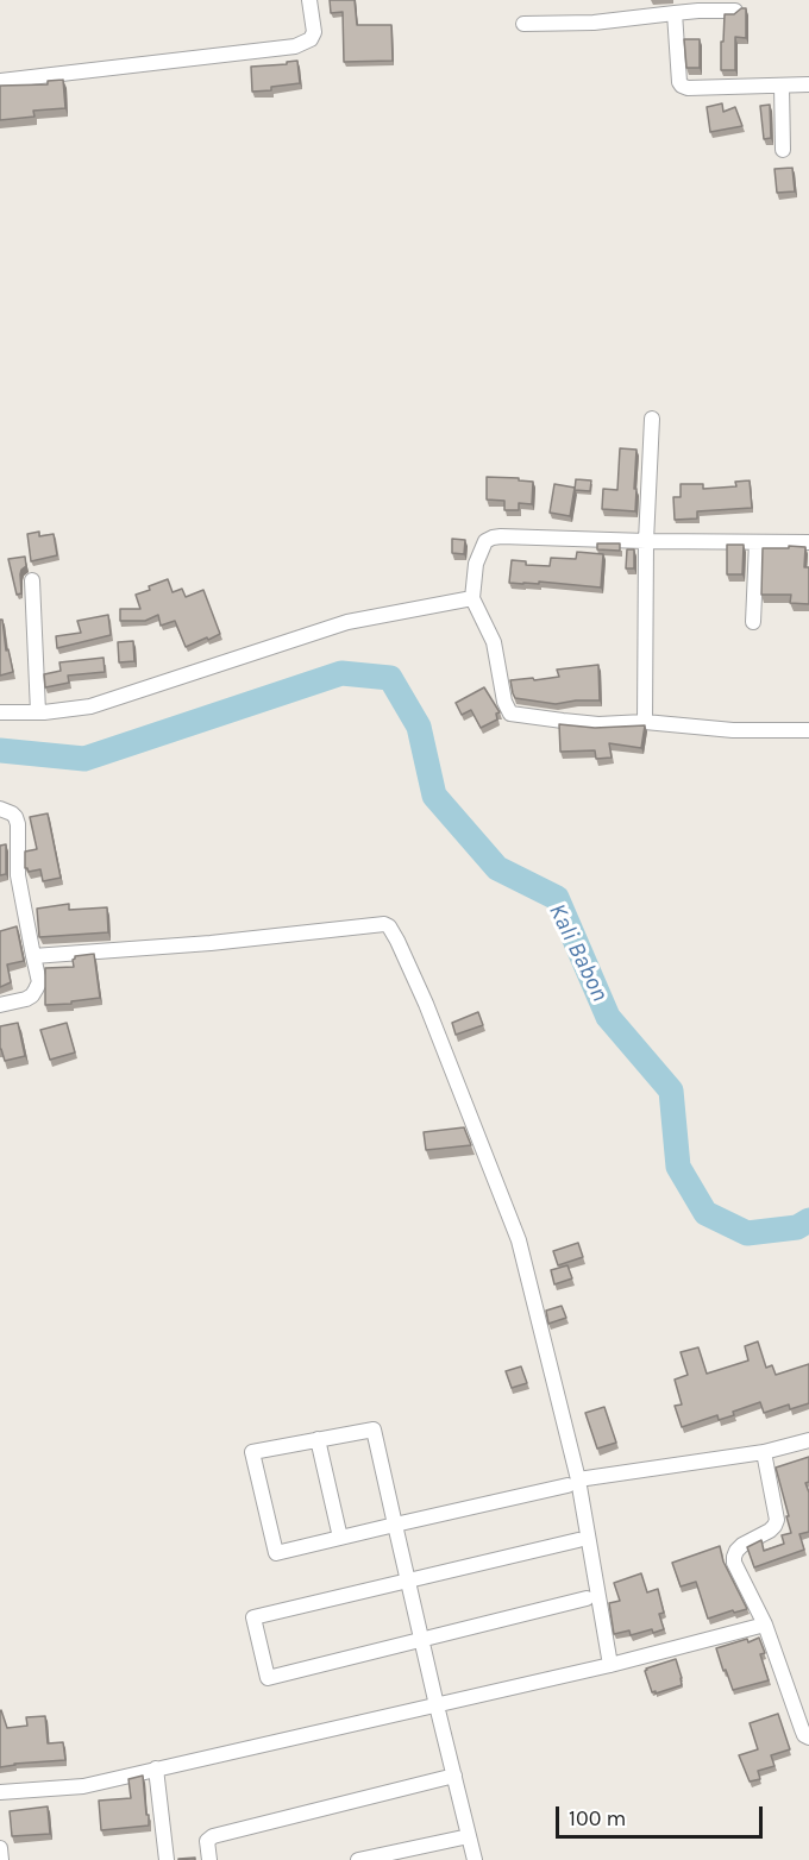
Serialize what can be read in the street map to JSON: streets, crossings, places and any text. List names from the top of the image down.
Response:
{
  "water": ["Kali Babon"],
  "scale_bar": "100 m"
}
